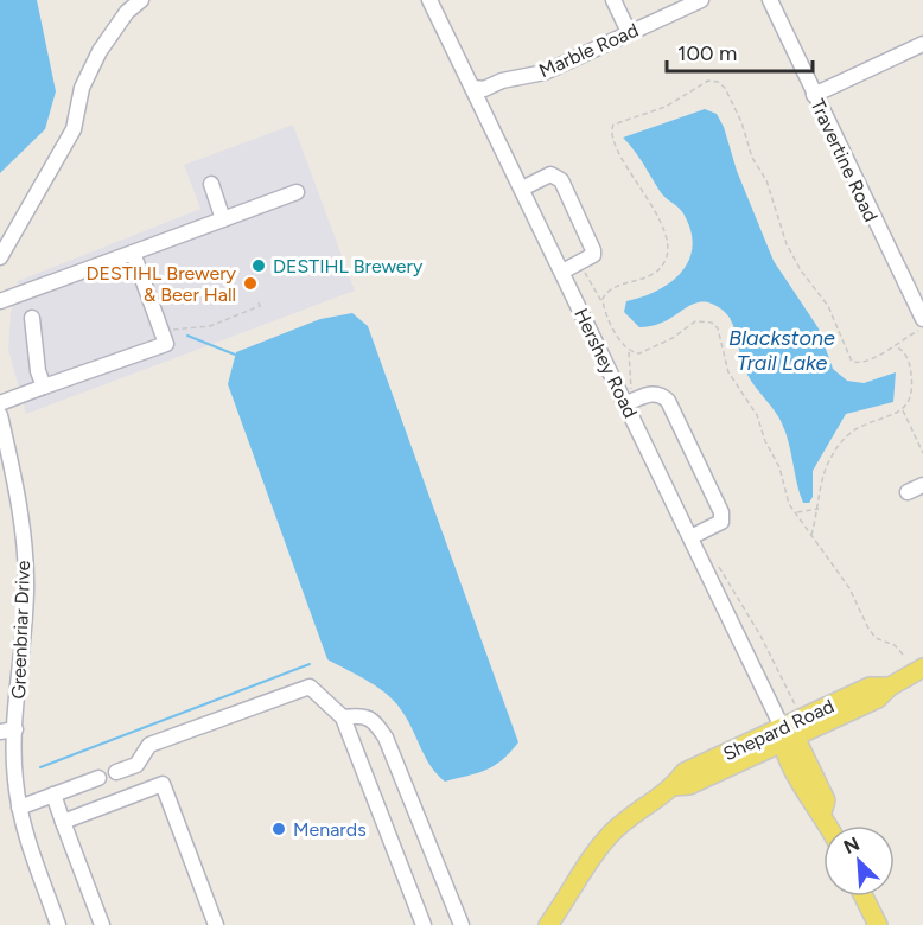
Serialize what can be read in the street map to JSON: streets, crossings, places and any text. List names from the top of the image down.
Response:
{
  "streets": {
    "main road": ["Hershey Road", "Shepard Road"],
    "street": ["Marble Road", "Travertine Road", "Greenbriar Drive"]
  },
  "crossings": [
    ["Marble Road", "Hershey Road"],
    ["Hershey Road", "Shepard Road"]
  ],
  "water": ["Blackstone Trail Lake"],
  "places": ["DESTIHL Brewery", "DESTIHL Brewery & Beer Hall", "Menards"],
  "scale_bar": "100 m",
  "north": "top left"
}
